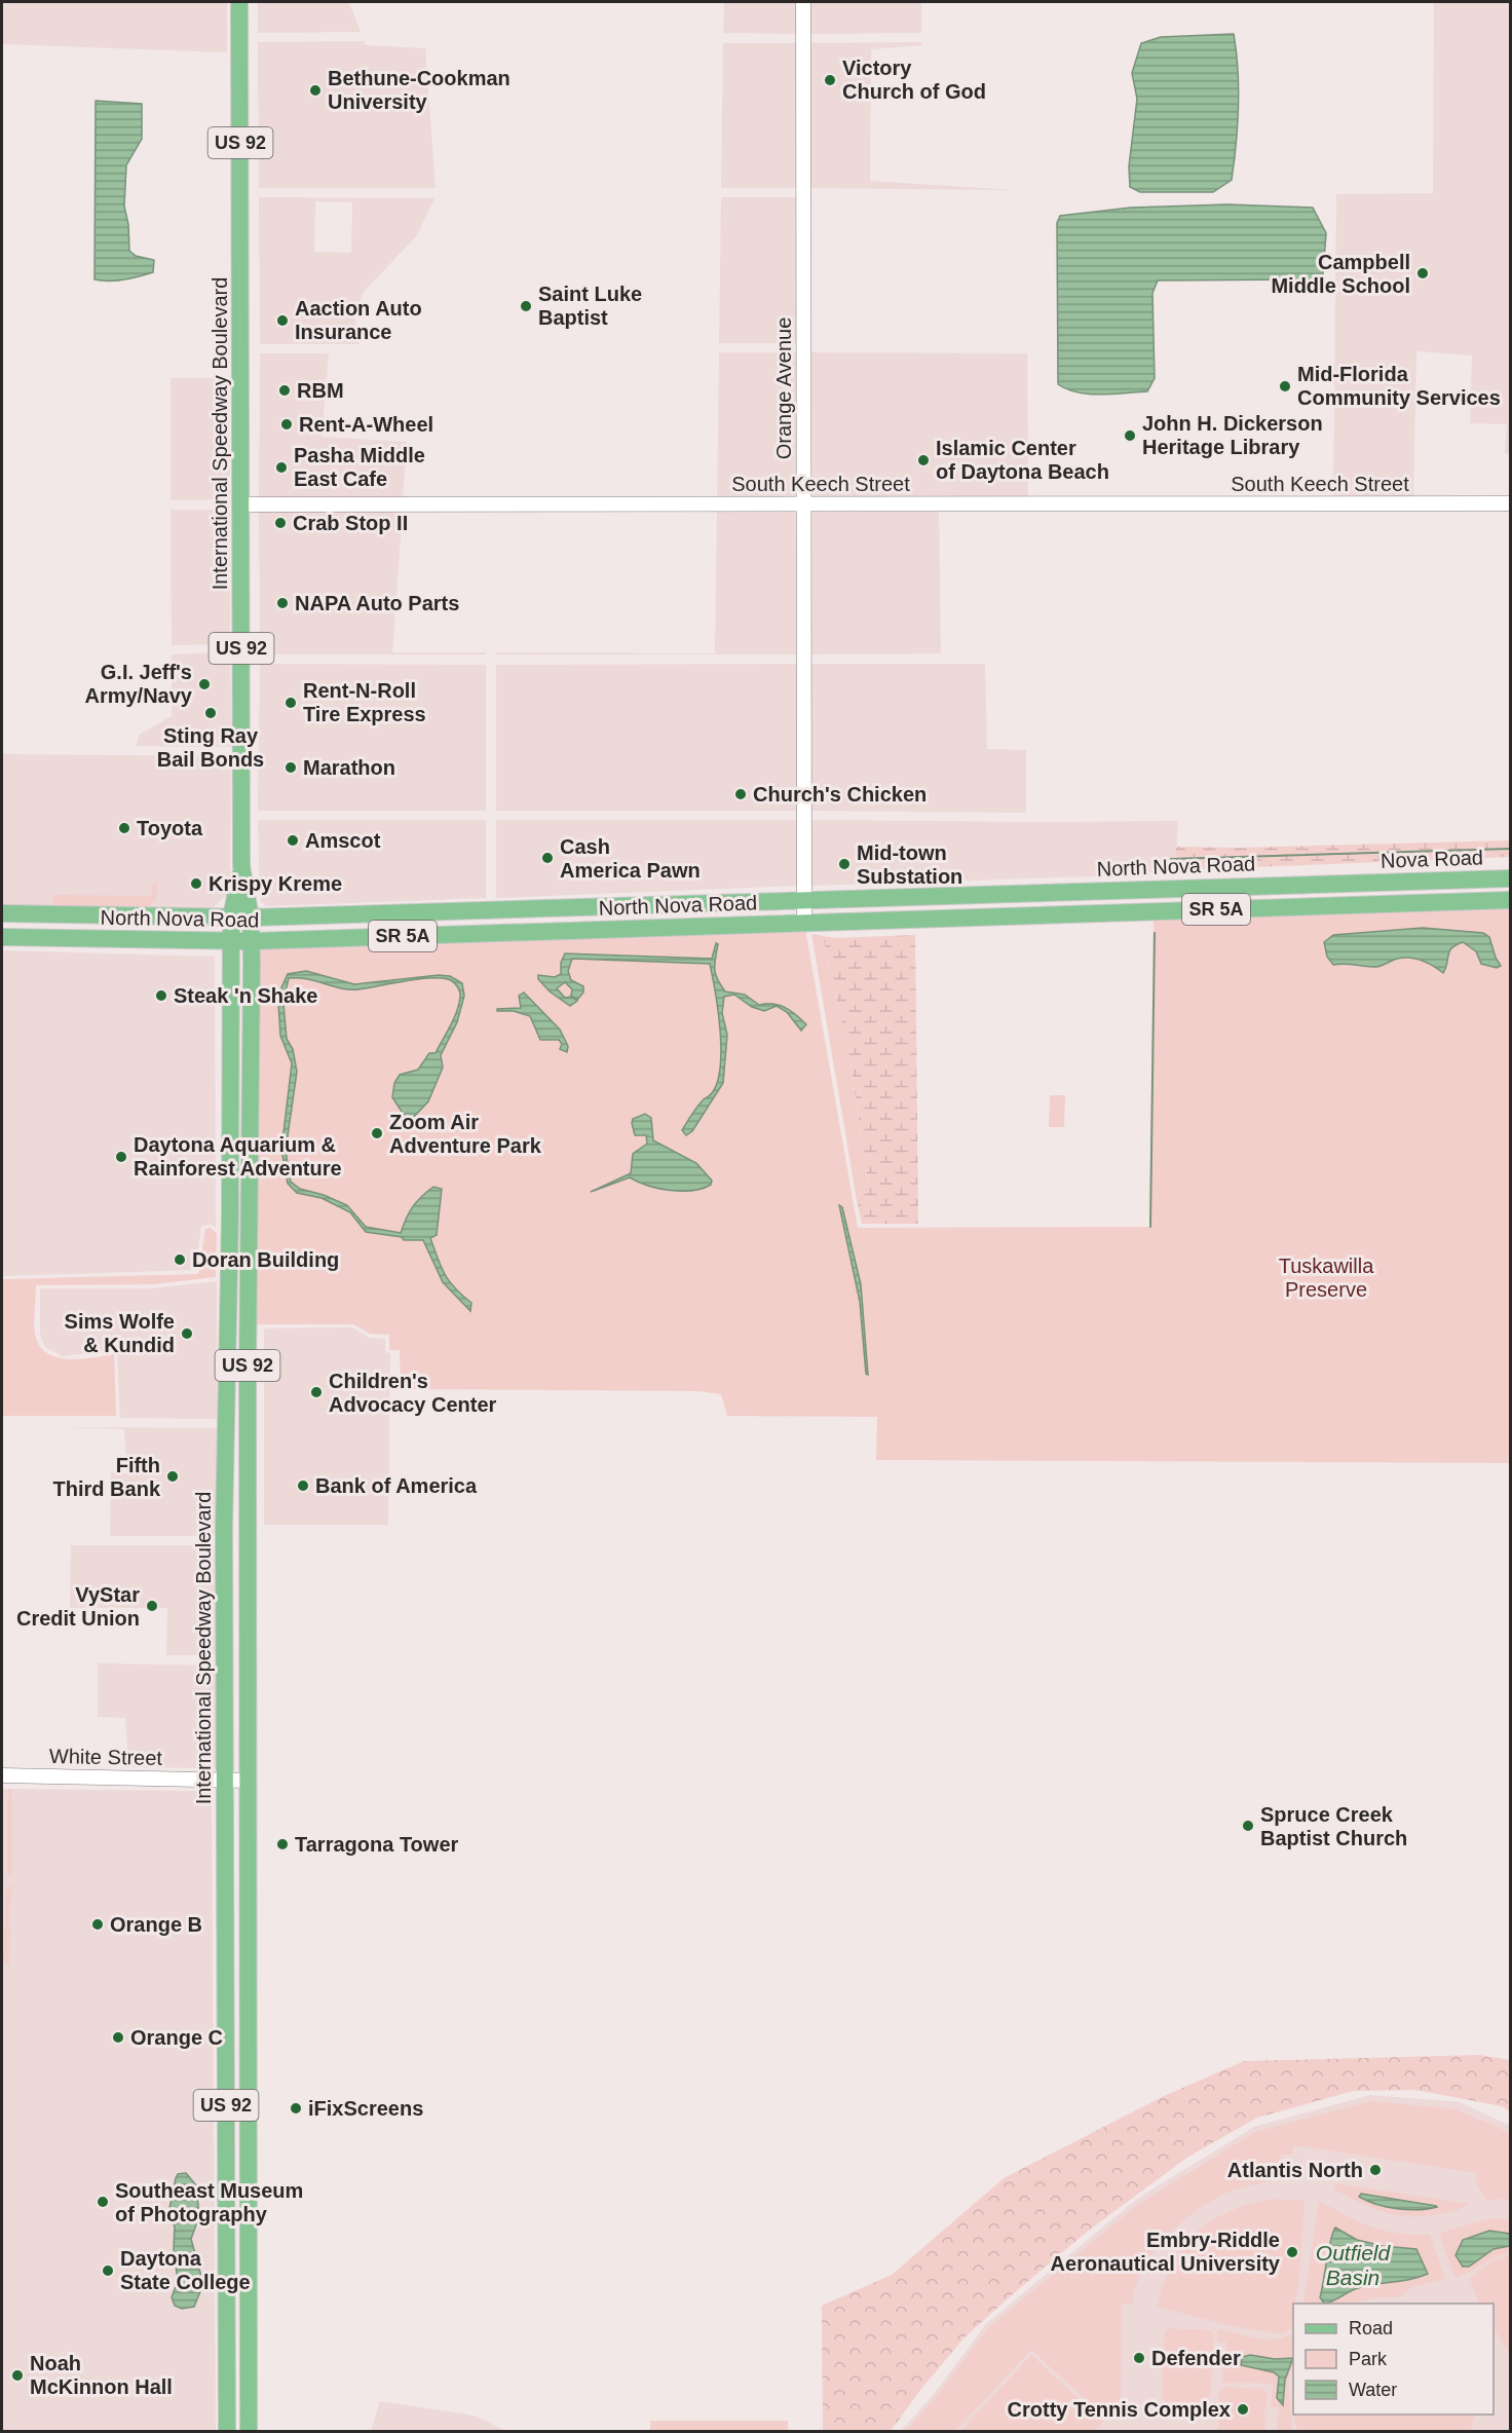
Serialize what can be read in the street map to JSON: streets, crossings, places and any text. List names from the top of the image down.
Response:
{
  "streets": {
    "main road": [
      "US 92",
      "International Speedway Boulevard",
      "Nova Road",
      "North Nova Road",
      "SR 5A"
    ],
    "street": ["Orange Avenue", "South Keech Street", "White Street"]
  },
  "crossings": [
    ["Orange Avenue", "South Keech Street"],
    ["Orange Avenue", "North Nova Road"],
    ["International Speedway Boulevard", "South Keech Street"],
    ["International Speedway Boulevard", "North Nova Road"],
    ["International Speedway Boulevard", "White Street"],
    ["Nova Road", "North Nova Road"],
    ["North Nova Road", "SR 5A"]
  ],
  "water": ["Outfield Basin"],
  "parks": ["Tuskawilla Preserve"],
  "places": [
    "Victory Church of God",
    "Bethune-Cookman University",
    "Campbell Middle School",
    "Saint Luke Baptist",
    "Aaction Auto Insurance",
    "Mid-Florida Community Services",
    "RBM",
    "Rent-A-Wheel",
    "John H. Dickerson Heritage Library",
    "Islamic Center of Daytona Beach",
    "Pasha Middle East Cafe",
    "Crab Stop II",
    "NAPA Auto Parts",
    "G.I. Jeff's Army/Navy",
    "Rent-N-Roll Tire Express",
    "Sting Ray Bail Bonds",
    "Marathon",
    "Church's Chicken",
    "Toyota",
    "Amscot",
    "Cash America Pawn",
    "Mid-town Substation",
    "Krispy Kreme",
    "Steak 'n Shake",
    "Zoom Air Adventure Park",
    "Daytona Aquarium & Rainforest Adventure",
    "Doran Building",
    "Sims Wolfe & Kundid",
    "Children's Advocacy Center",
    "Fifth Third Bank",
    "Bank of America",
    "VyStar Credit Union",
    "Spruce Creek Baptist Church",
    "Tarragona Tower",
    "Orange B",
    "Orange C",
    "iFixScreens",
    "Atlantis North",
    "Southeast Museum of Photography",
    "Embry-Riddle Aeronautical University",
    "Daytona State College",
    "Defender",
    "Noah McKinnon Hall",
    "Crotty Tennis Complex"
  ],
  "legend": ["Road", "Park", "Water"]
}
